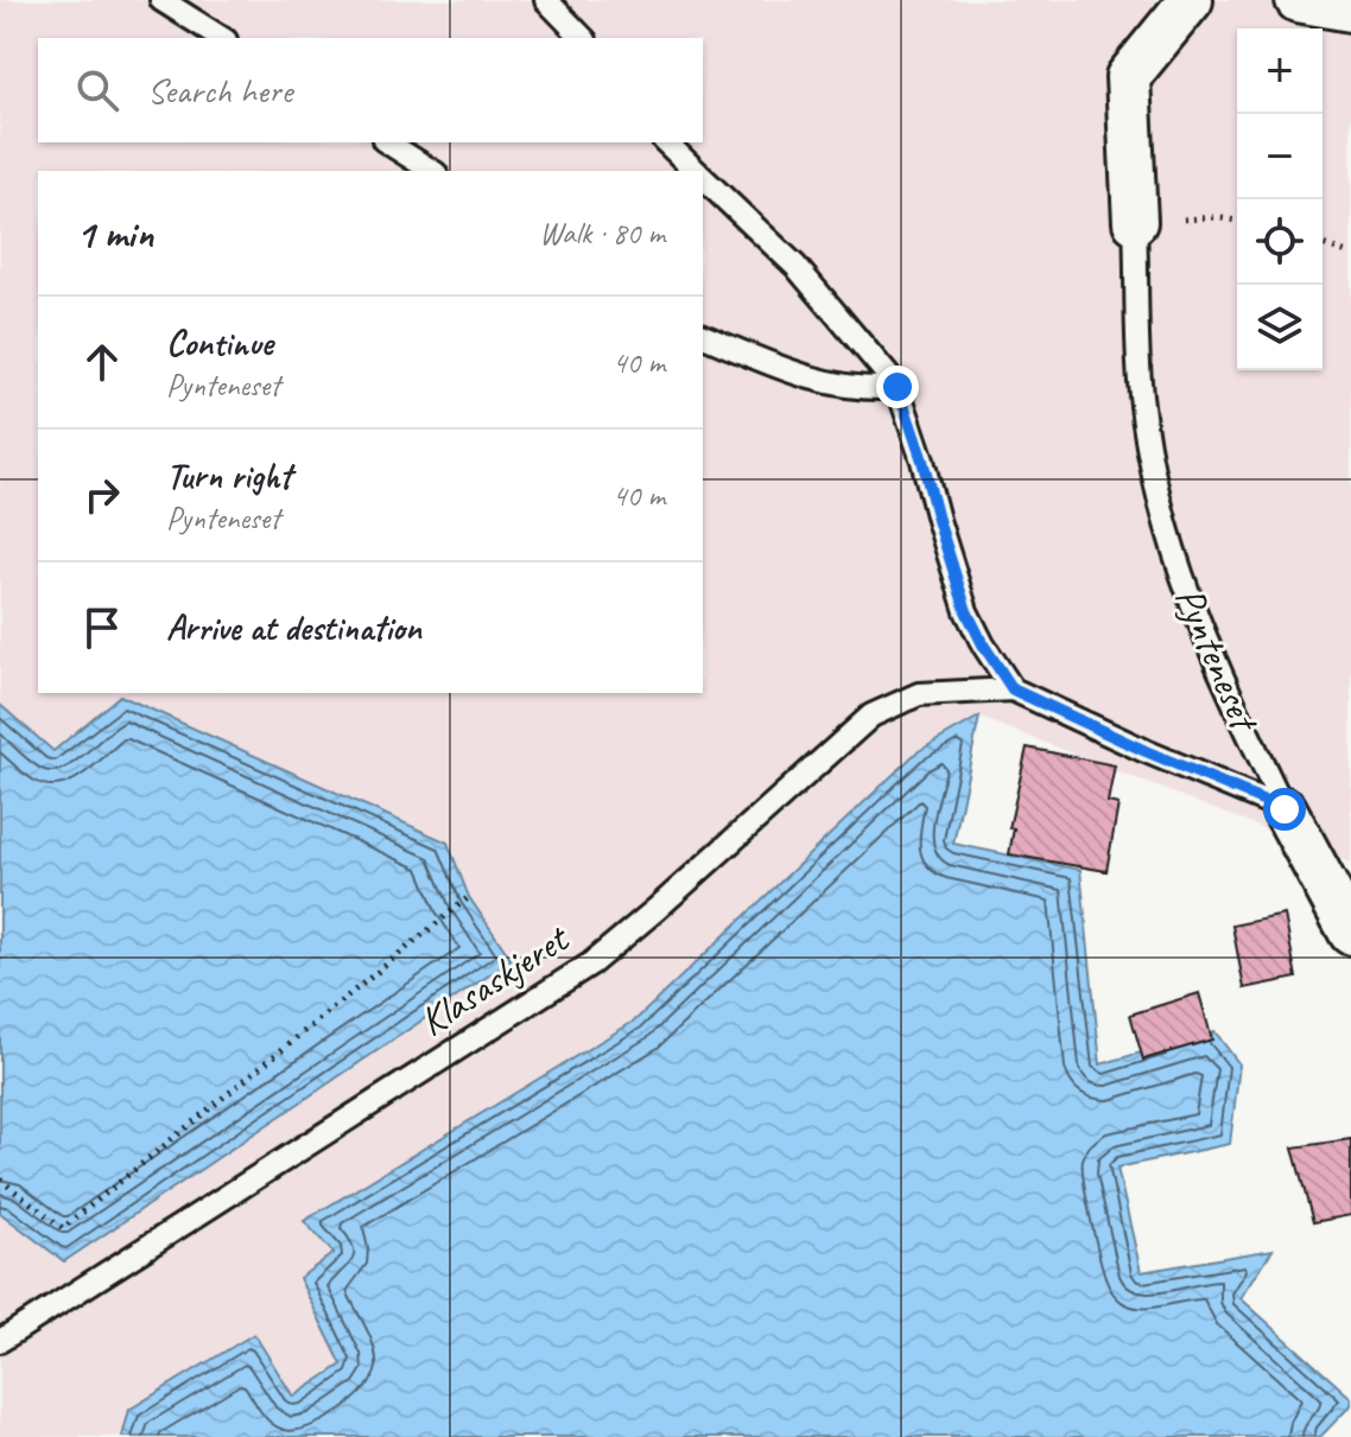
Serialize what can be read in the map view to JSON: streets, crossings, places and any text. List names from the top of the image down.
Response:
{
  "streets": {
    "street": ["Pynteneset"],
    "lane": ["Klasaskjeret"]
  },
  "crossings": [
    ["Pynteneset", "Klasaskjeret"]
  ],
  "page": {
    "map_buttons": ["+", "−"],
    "search": "Search here",
    "heading": ["1 min", "Walk · 80 m"],
    "list": [
      ["Continue", "Pynteneset", "40 m"],
      ["Turn right", "Pynteneset", "40 m"],
      "Arrive at destination"
    ]
  }
}
